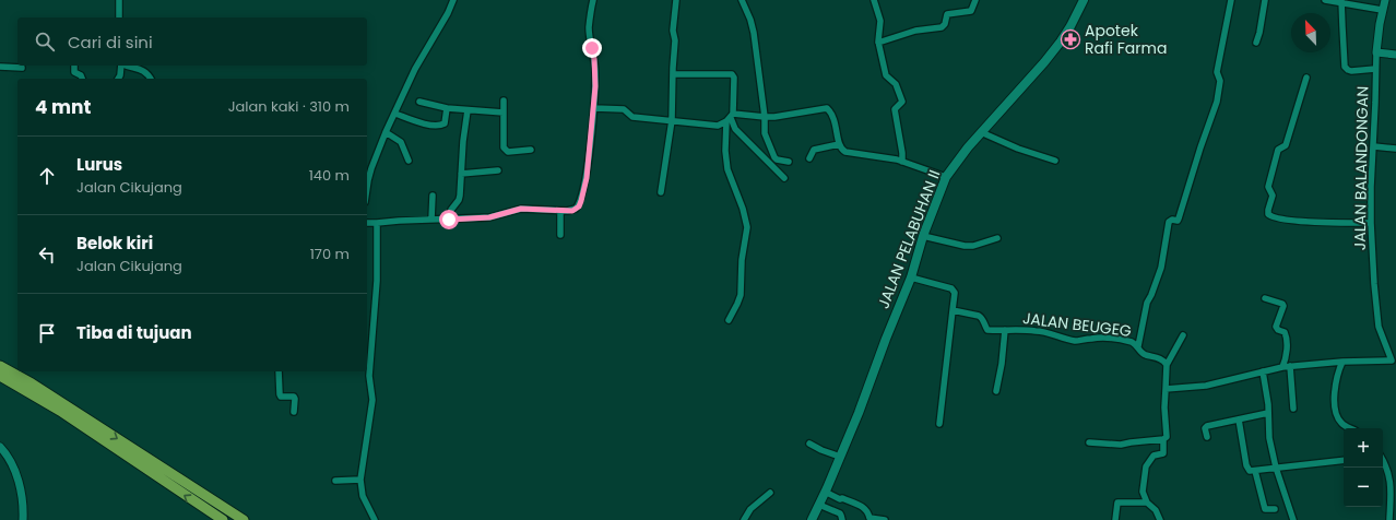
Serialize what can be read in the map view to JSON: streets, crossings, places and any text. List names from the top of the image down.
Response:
{
  "streets": {
    "main road": ["JALAN PELABUHAN II"],
    "street": ["JALAN BALANDONGAN", "JALAN BEUGEG"]
  },
  "places": {
    "pharmacy": ["Apotek Rafi Farma"]
  },
  "north": "top left",
  "page": {
    "search": "Cari di sini",
    "heading": ["4 mnt", "Jalan kaki · 310 m"],
    "list": [
      ["Lurus", "Jalan Cikujang", "140 m"],
      ["Belok kiri", "Jalan Cikujang", "170 m"],
      "Tiba di tujuan"
    ],
    "map_buttons": ["+", "−"]
  }
}
